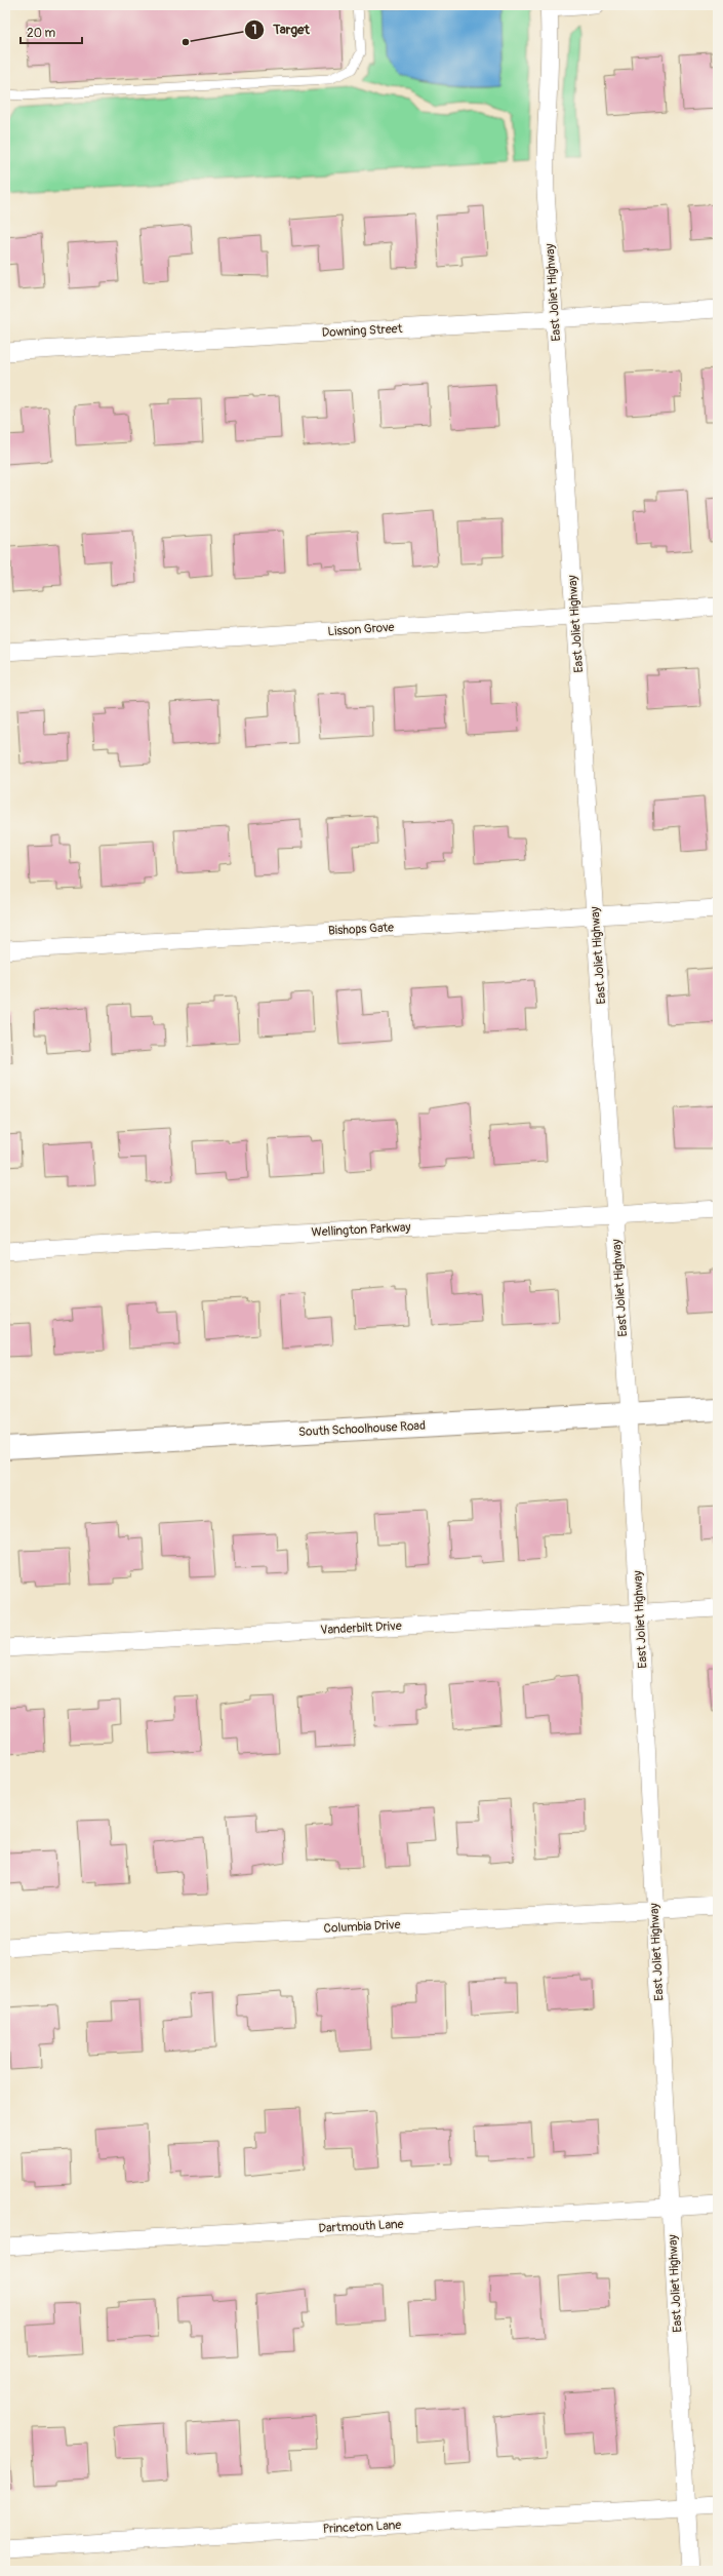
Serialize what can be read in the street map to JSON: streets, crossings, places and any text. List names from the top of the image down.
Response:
{
  "streets": {
    "street": [
      "East Joliet Highway",
      "Downing Street",
      "Lisson Grove",
      "Bishops Gate",
      "Wellington Parkway",
      "South Schoolhouse Road",
      "Vanderbilt Drive",
      "Columbia Drive",
      "Dartmouth Lane",
      "Princeton Lane"
    ]
  },
  "crossings": [
    ["East Joliet Highway", "Downing Street"],
    ["East Joliet Highway", "Lisson Grove"],
    ["East Joliet Highway", "Bishops Gate"],
    ["East Joliet Highway", "Wellington Parkway"],
    ["East Joliet Highway", "South Schoolhouse Road"],
    ["East Joliet Highway", "Vanderbilt Drive"],
    ["East Joliet Highway", "Columbia Drive"],
    ["East Joliet Highway", "Dartmouth Lane"],
    ["East Joliet Highway", "Princeton Lane"]
  ],
  "places": ["Target"],
  "scale_bar": "20 m"
}
